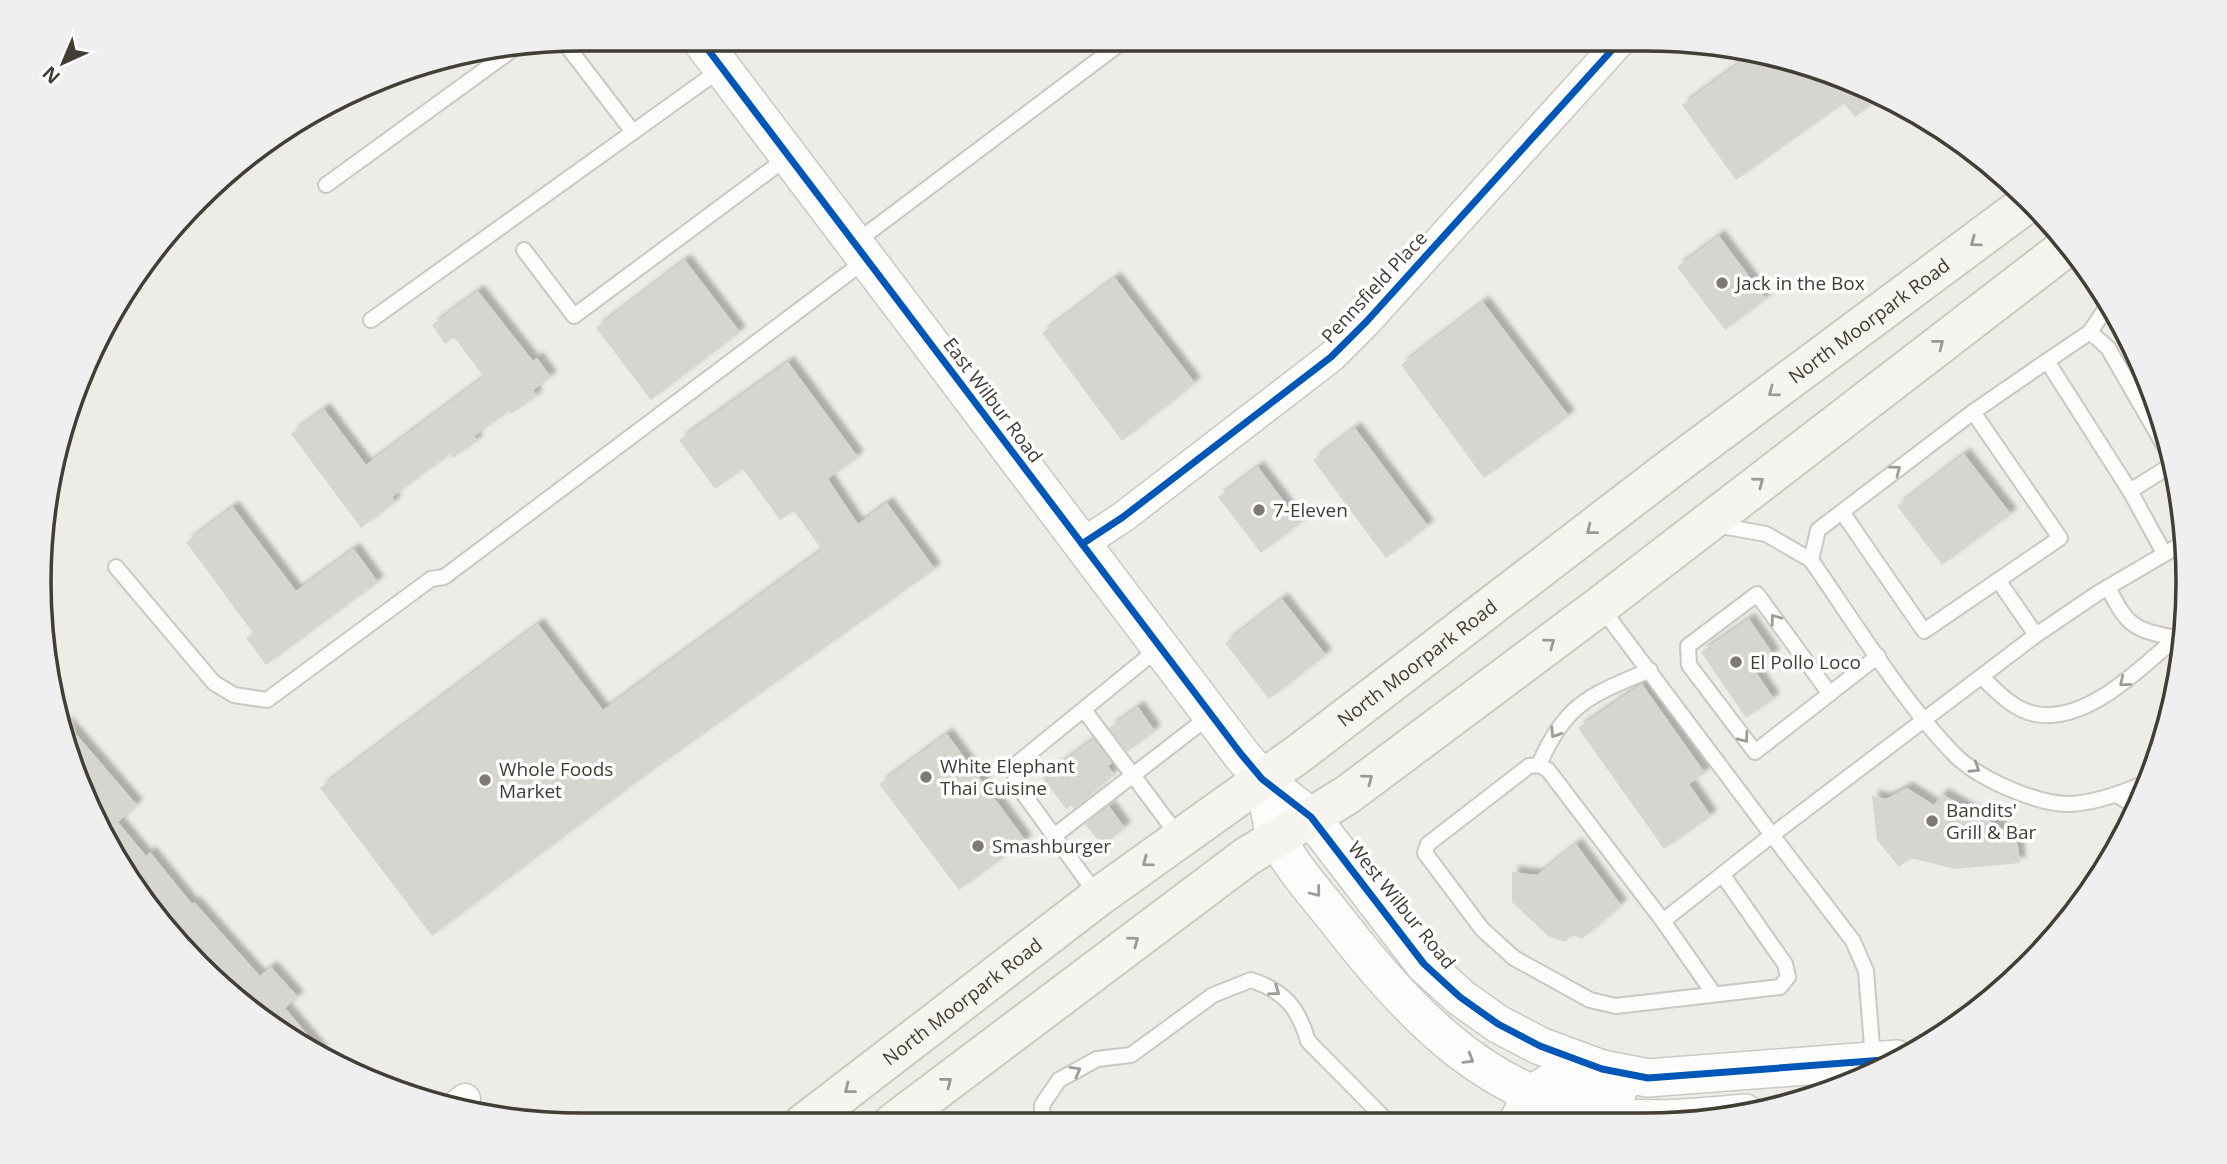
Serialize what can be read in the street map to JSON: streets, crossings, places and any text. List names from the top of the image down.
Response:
{
  "streets": {
    "main road": ["North Moorpark Road"],
    "street": ["Pennsfield Place", "East Wilbur Road", "West Wilbur Road"]
  },
  "crossings": [
    ["Pennsfield Place", "East Wilbur Road"],
    ["North Moorpark Road", "East Wilbur Road"],
    ["North Moorpark Road", "West Wilbur Road"],
    ["East Wilbur Road", "West Wilbur Road"]
  ],
  "places": [
    "Jack in the Box",
    "7-Eleven",
    "El Pollo Loco",
    "White Elephant Thai Cuisine",
    "Whole Foods Market",
    "Bandits' Grill & Bar",
    "Smashburger"
  ],
  "north": "bottom left"
}
